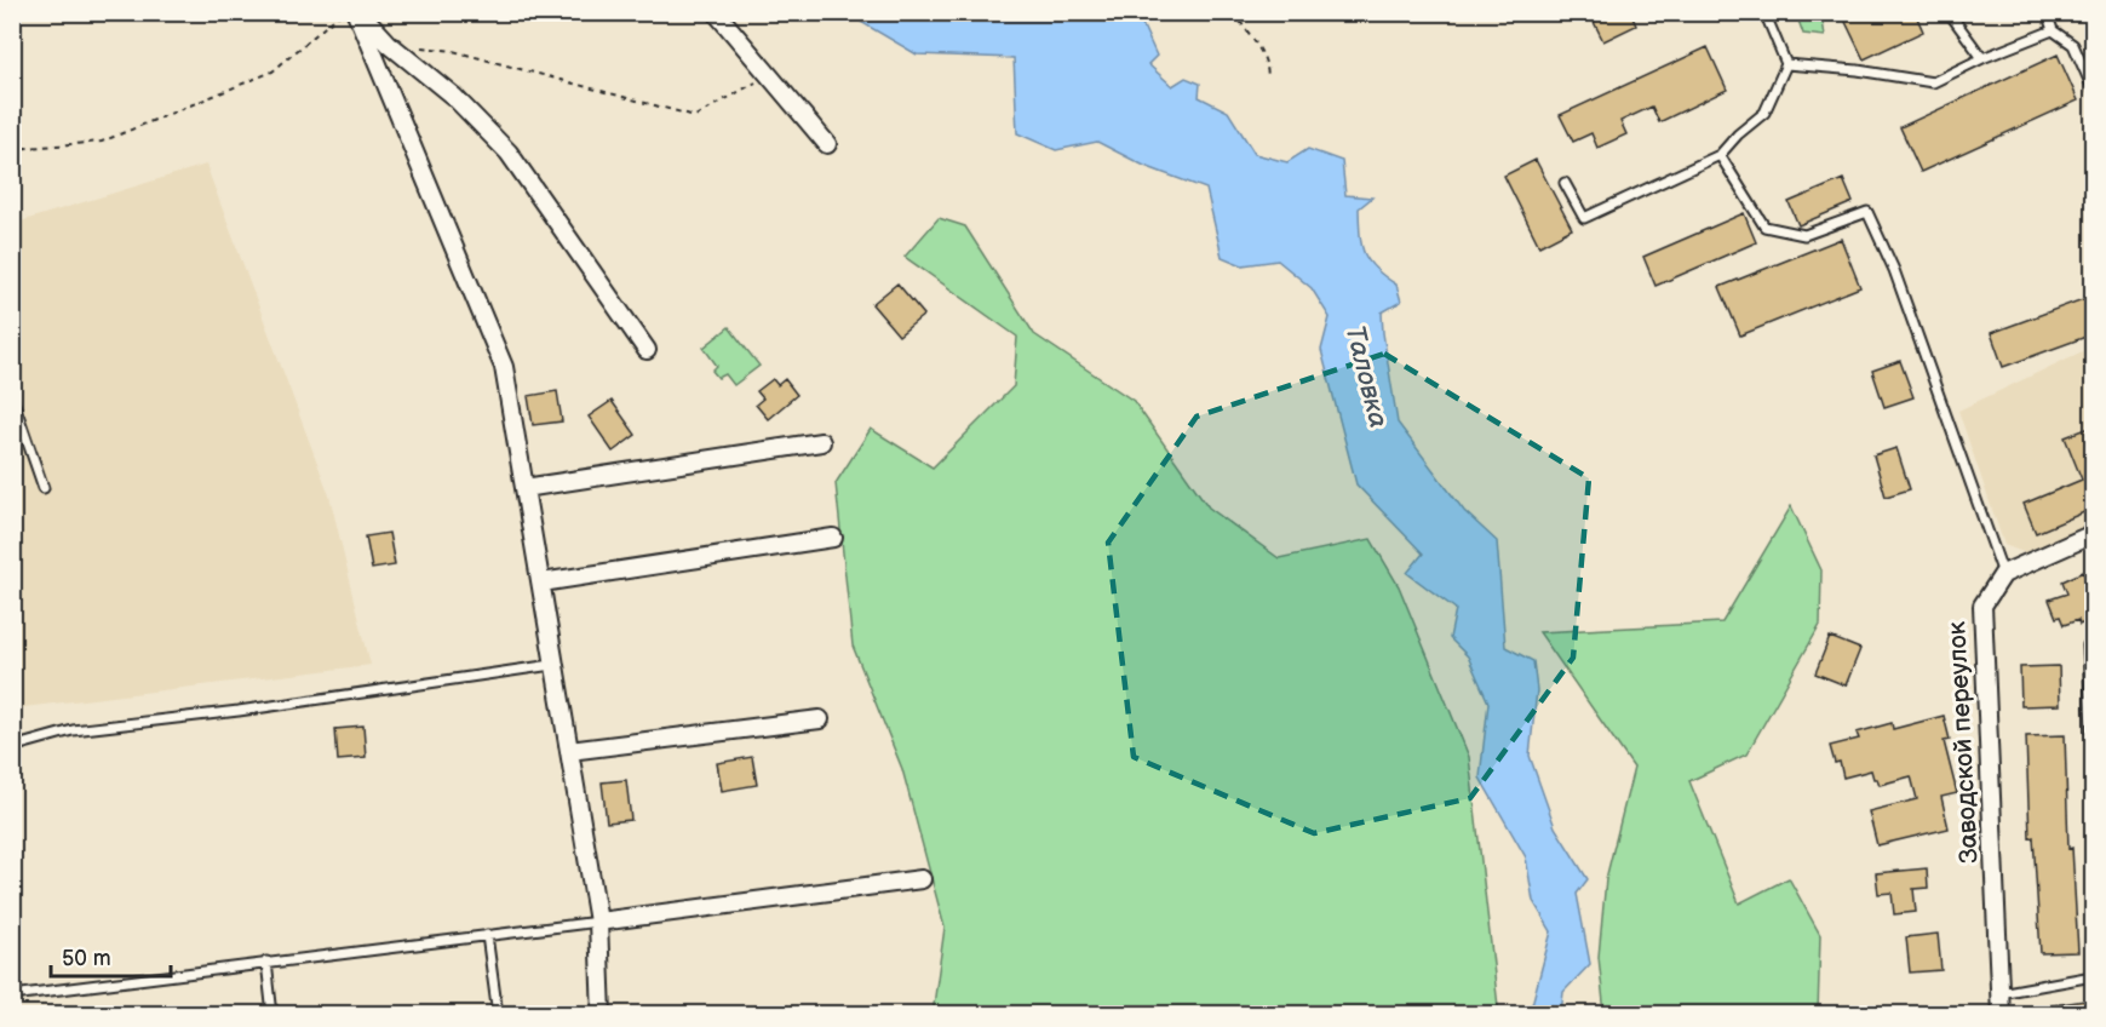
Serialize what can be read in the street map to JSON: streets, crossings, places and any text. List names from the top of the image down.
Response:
{
  "streets": {
    "street": ["Заводской переулок"]
  },
  "water": ["Таловка"],
  "scale_bar": "50 m"
}
